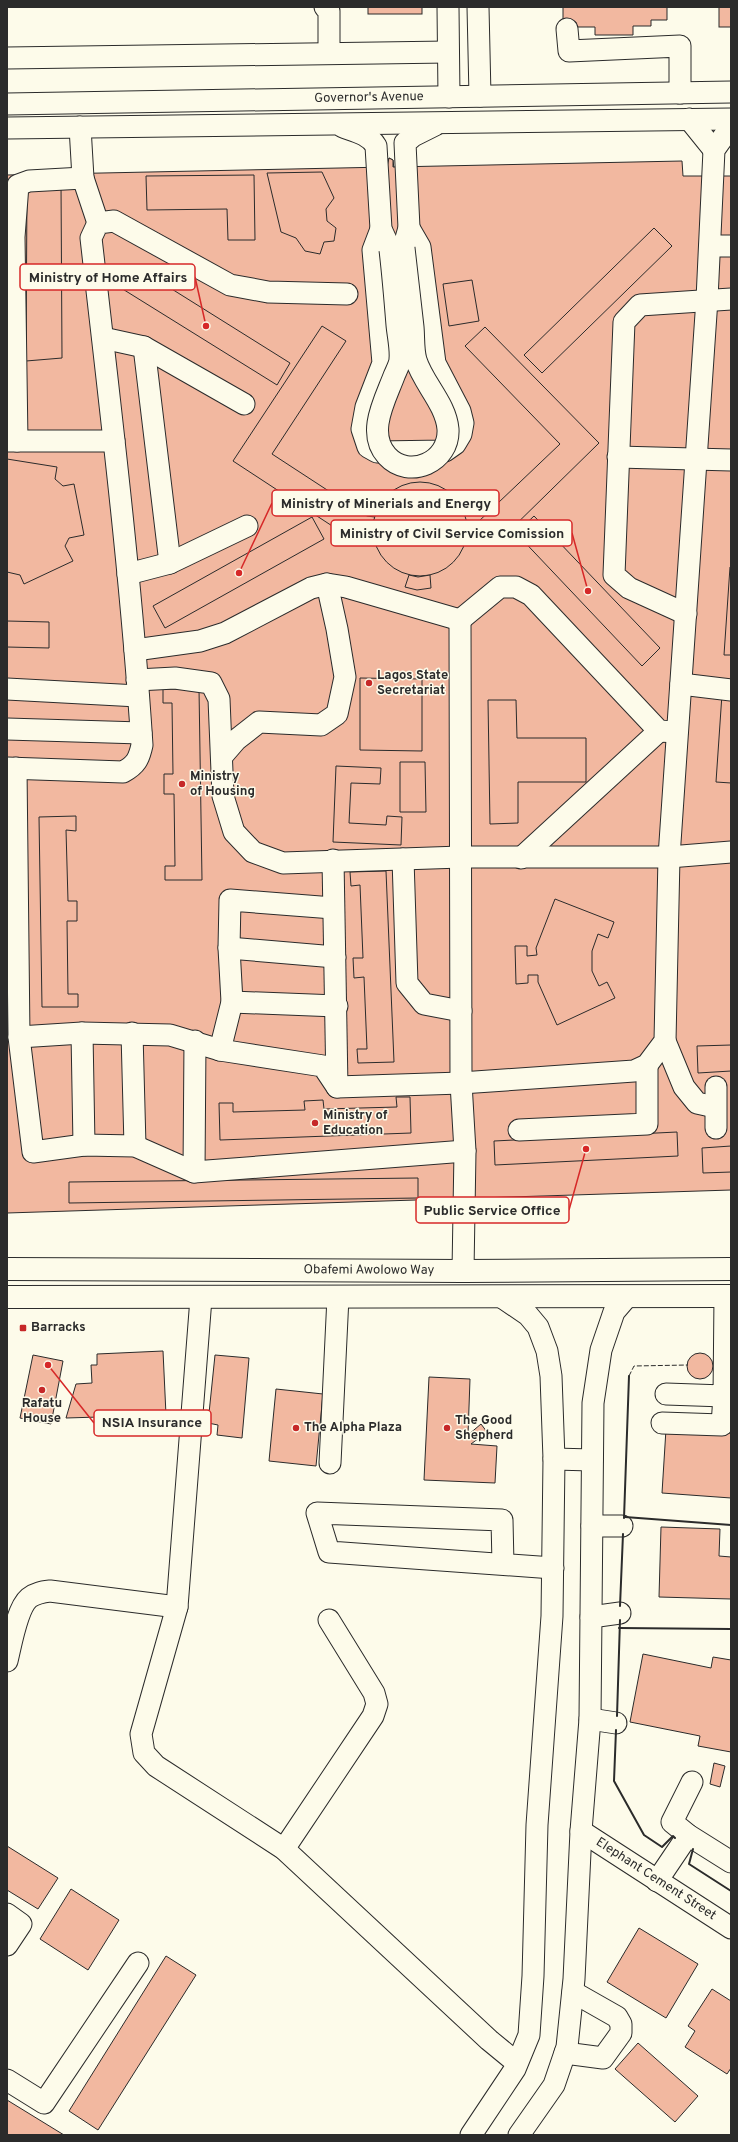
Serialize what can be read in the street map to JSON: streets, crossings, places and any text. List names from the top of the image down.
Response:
{
  "streets": {
    "main road": ["Obafemi Awolowo Way"],
    "street": ["Governor's Avenue", "Elephant Cement Street"]
  },
  "places": {
    "other": [
      "Ministry of Home Affairs",
      "Ministry of Minerials and Energy",
      "Ministry of Civil Service Comission",
      "Lagos State Secretariat",
      "Ministry of Housing",
      "Ministry of Education",
      "Public Service Office",
      "NSIA Insurance",
      "Rafatu House",
      "The Alpha Plaza",
      "The Good Shepherd"
    ],
    "transit": ["Barracks"]
  }
}
